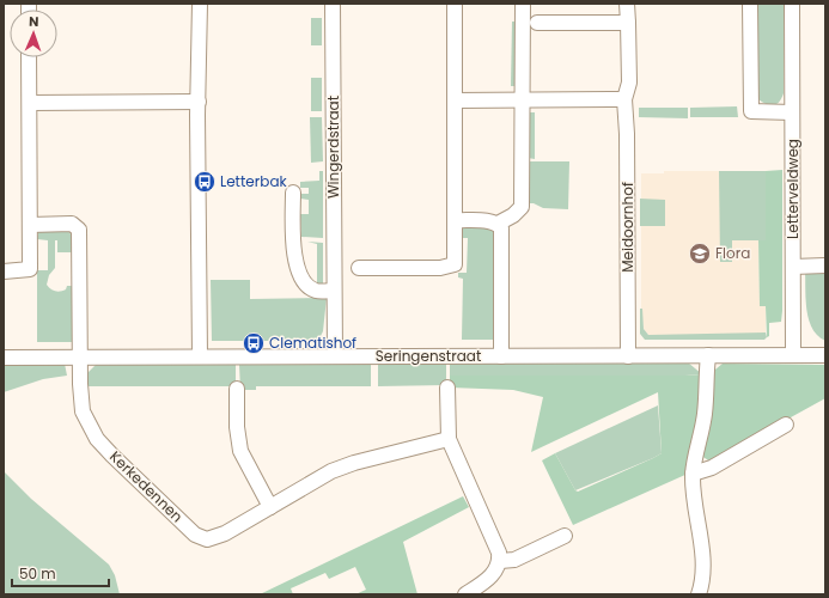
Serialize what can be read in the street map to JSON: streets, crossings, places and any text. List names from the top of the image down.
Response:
{
  "streets": {
    "street": [
      "Wingerdstraat",
      "Letterveldweg",
      "Meidoornhof",
      "Seringenstraat",
      "Kerkedennen"
    ]
  },
  "crossings": [
    ["Wingerdstraat", "Seringenstraat"],
    ["Letterveldweg", "Seringenstraat"],
    ["Meidoornhof", "Seringenstraat"],
    ["Seringenstraat", "Kerkedennen"]
  ],
  "places": {
    "bus stop": ["Letterbak", "Clematishof"],
    "school or university": ["Flora"]
  },
  "scale_bar": "50 m",
  "north": "top"
}
